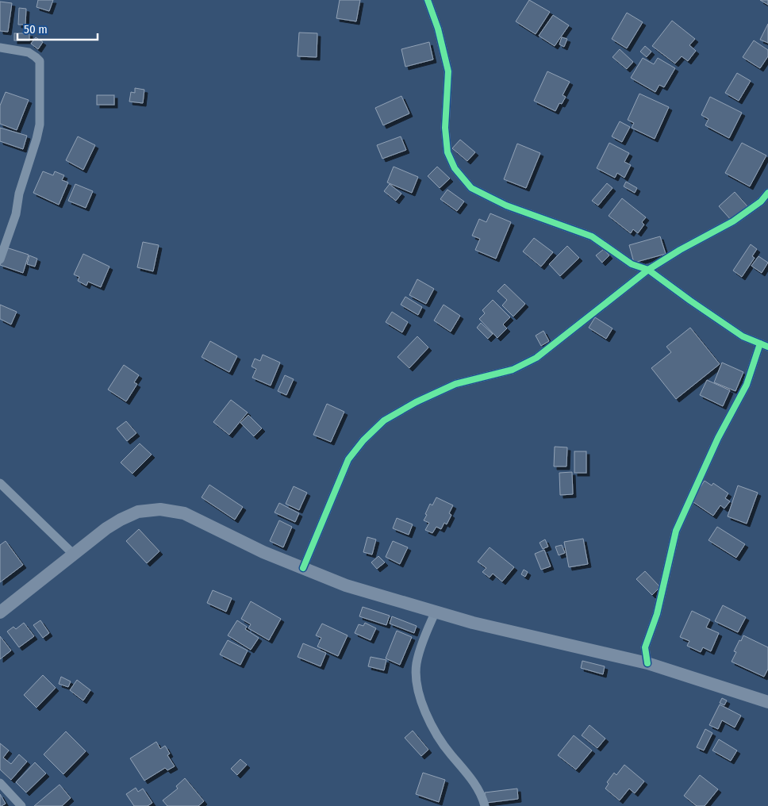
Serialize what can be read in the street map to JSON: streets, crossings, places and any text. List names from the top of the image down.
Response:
{
  "scale_bar": "50 m"
}
